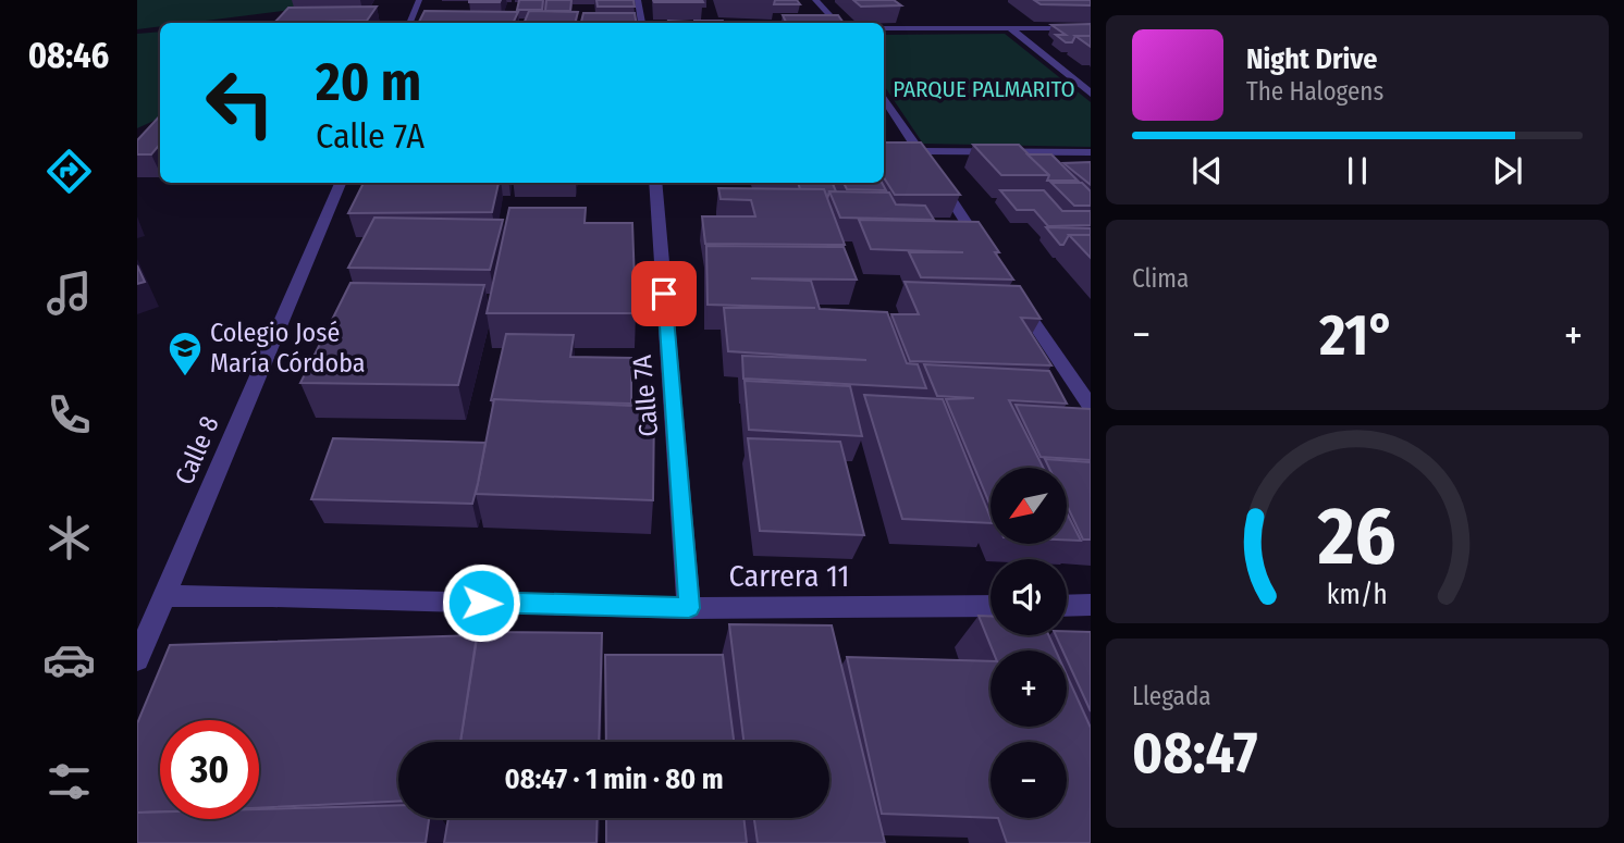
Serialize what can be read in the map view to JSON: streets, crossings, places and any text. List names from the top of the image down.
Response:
{
  "streets": {
    "street": ["Calle 7A", "Calle 8", "Carrera 11"]
  },
  "crossings": [
    ["Calle 7A", "Carrera 11"],
    ["Calle 8", "Carrera 11"]
  ],
  "parks": ["PARQUE PALMARITO"],
  "places": {
    "school or university": ["Colegio José María Córdoba"]
  },
  "north": "bottom left",
  "page": {
    "tabs": "08:46",
    "turn": ["20 m", "Calle 7A"],
    "song": ["Night Drive", "The Halogens"],
    "tile": [
      "Clima",
      ["Llegada", "08:47"]
    ],
    "heat": ["−", "21°", "+"],
    "map_buttons": ["+", "−"],
    "limit": "30",
    "trip": "08:47 · 1 min · 80 m",
    "gauge": ["26", "km/h"]
  }
}
